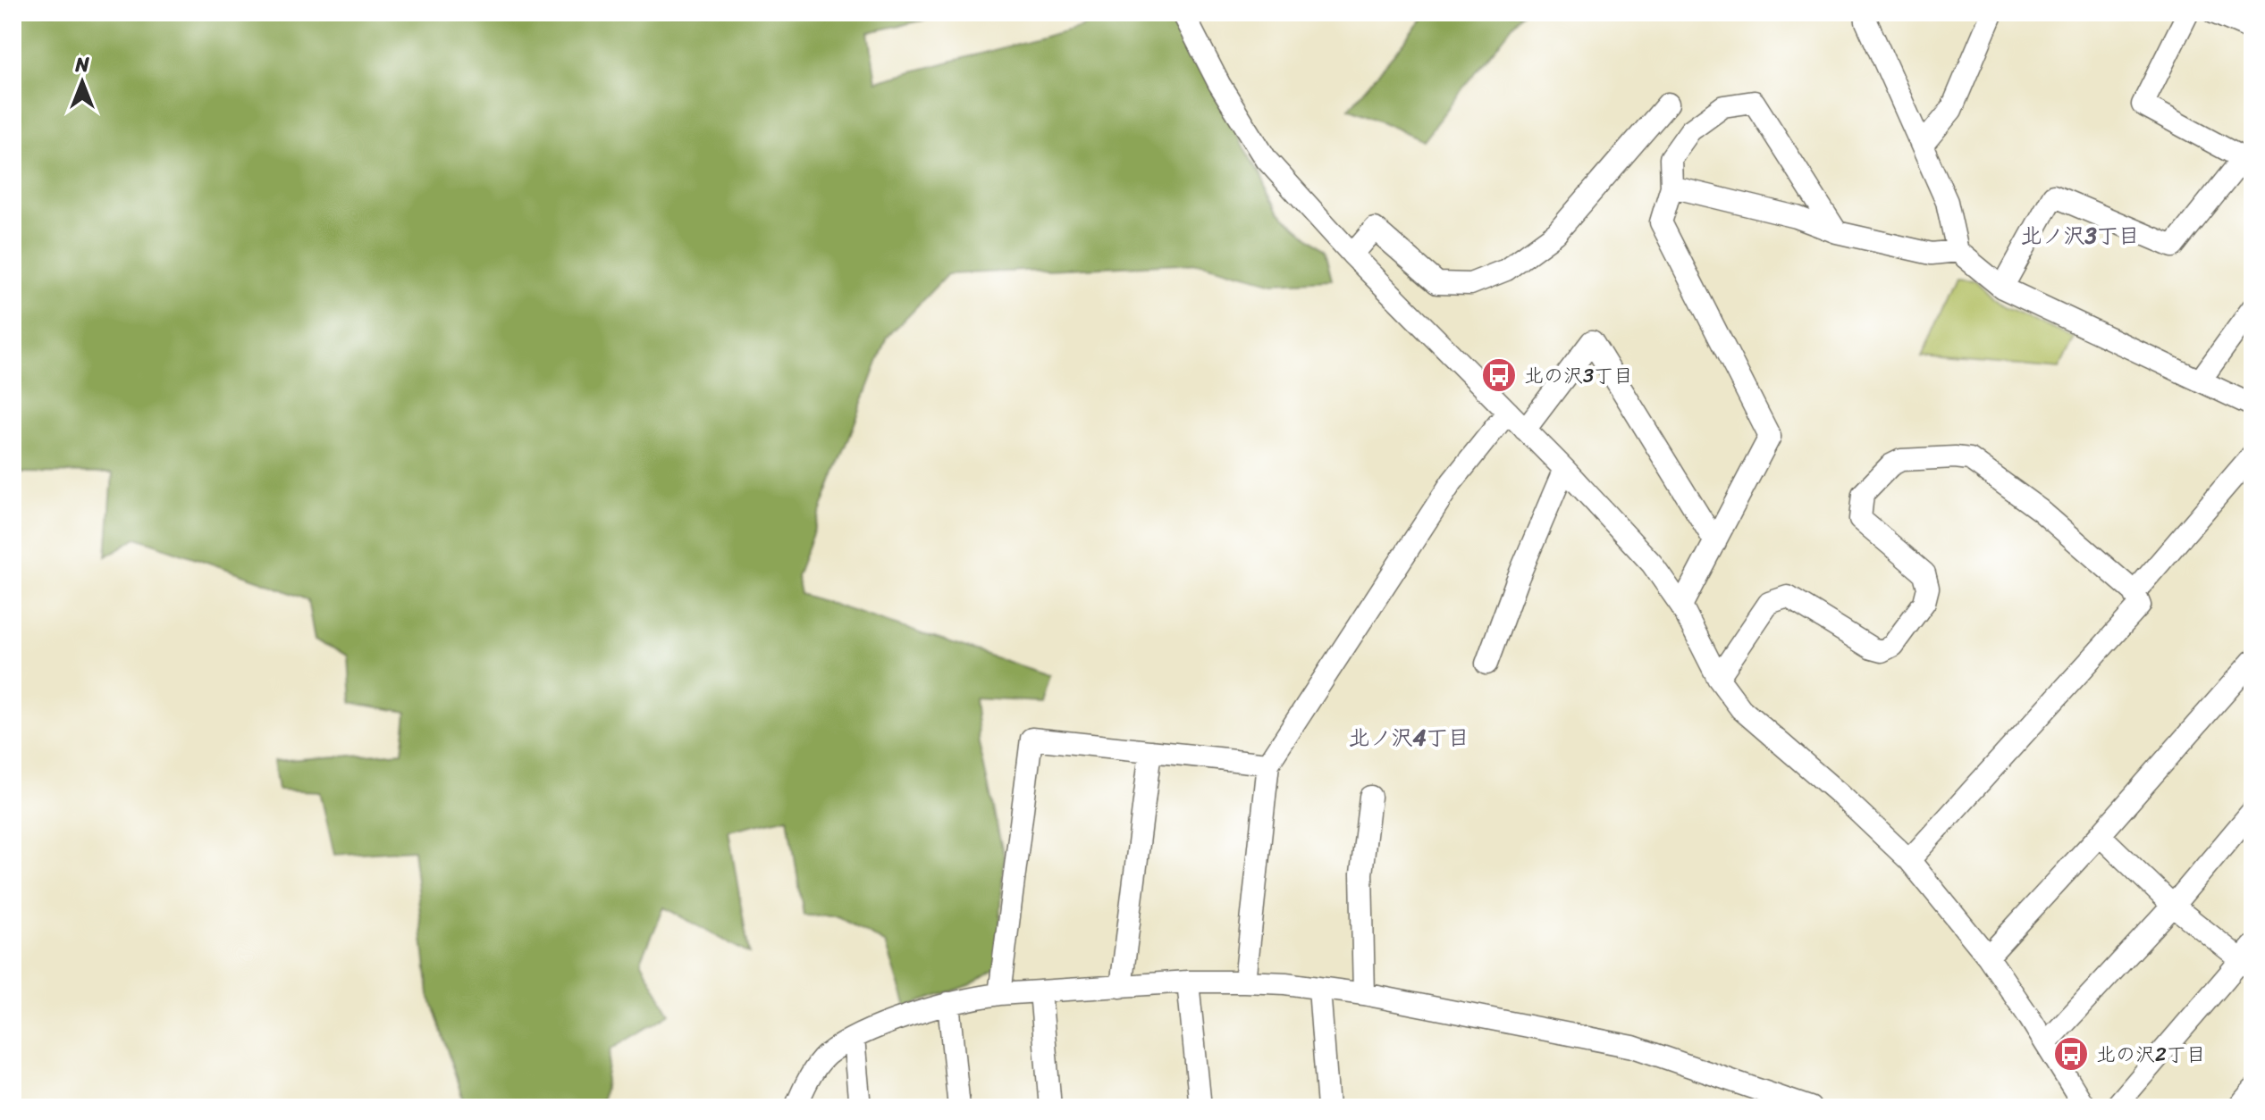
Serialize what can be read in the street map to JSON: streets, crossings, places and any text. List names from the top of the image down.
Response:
{
  "districts": ["北ノ沢3丁目", "北ノ沢4丁目"],
  "places": {
    "bus stop": ["北の沢3丁目", "北の沢2丁目"]
  },
  "north": "top"
}
